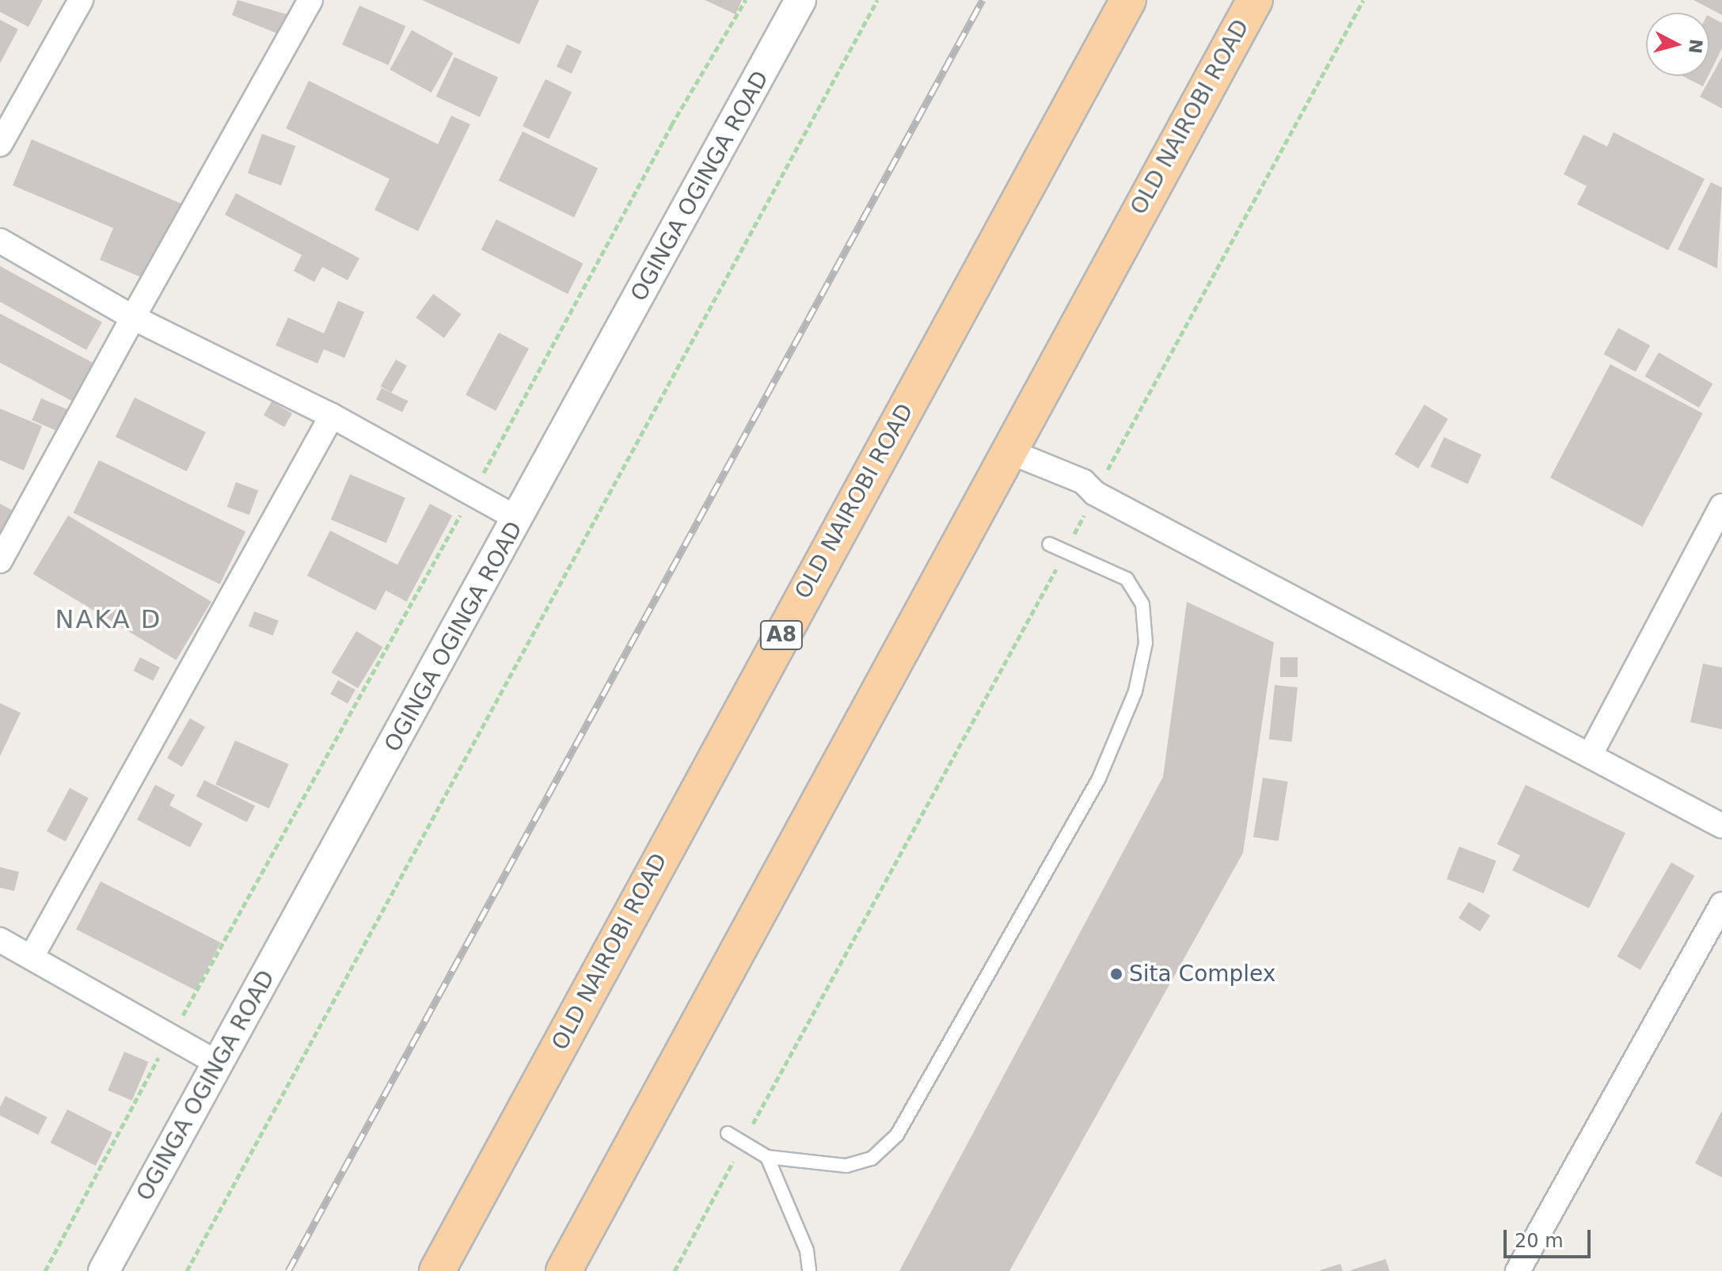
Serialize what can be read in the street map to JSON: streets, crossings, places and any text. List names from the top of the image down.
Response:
{
  "streets": {
    "highway": ["OLD NAIROBI ROAD", "A8"],
    "street": ["OGINGA OGINGA ROAD"]
  },
  "districts": ["NAKA D"],
  "places": ["Sita Complex"],
  "scale_bar": "20 m",
  "north": "right"
}
